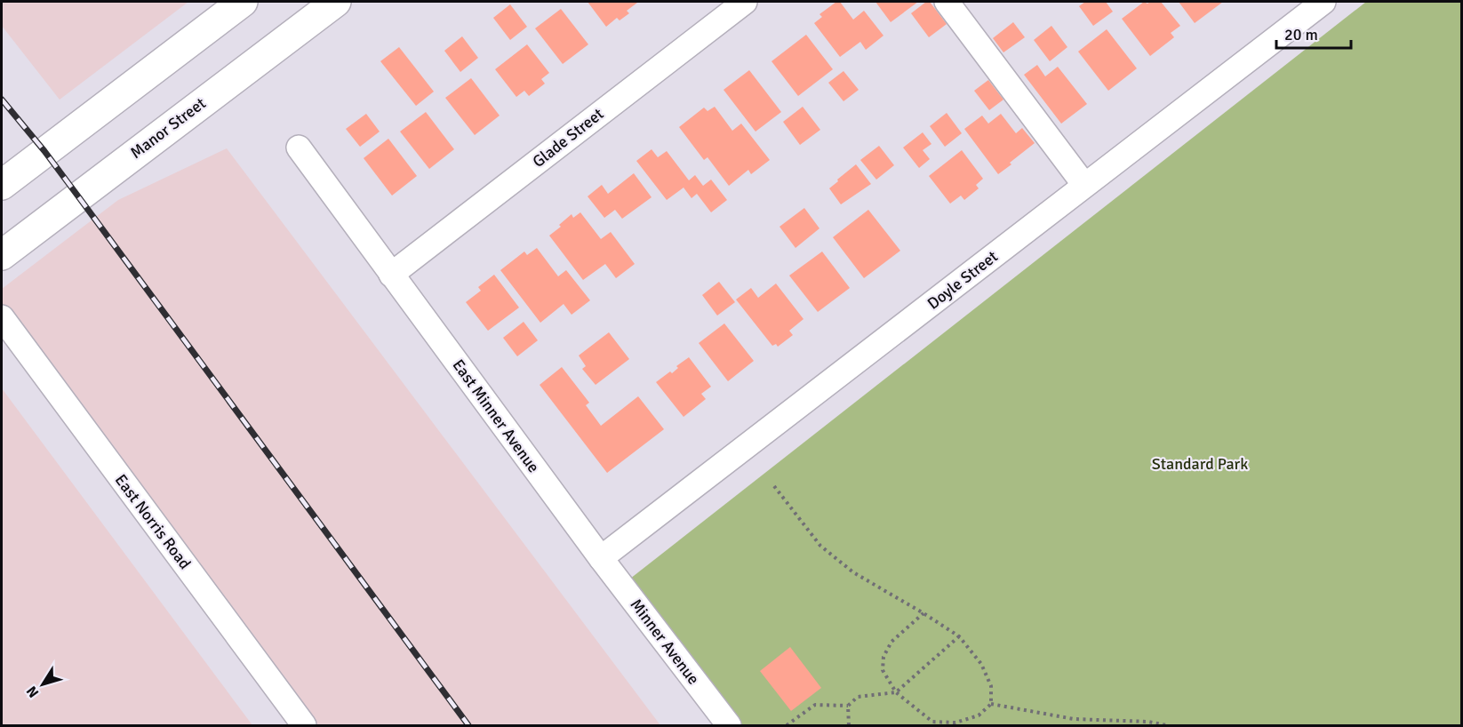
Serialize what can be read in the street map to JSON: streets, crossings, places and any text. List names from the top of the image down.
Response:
{
  "streets": {
    "main road": ["Manor Street"],
    "street": [
      "Glade Street",
      "Doyle Street",
      "East Minner Avenue",
      "East Norris Road",
      "Minner Avenue"
    ]
  },
  "crossings": [
    ["Glade Street", "East Minner Avenue"],
    ["Doyle Street", "East Minner Avenue"],
    ["Doyle Street", "Minner Avenue"],
    ["East Minner Avenue", "Minner Avenue"]
  ],
  "parks": ["Standard Park"],
  "scale_bar": "20 m",
  "north": "bottom left"
}
